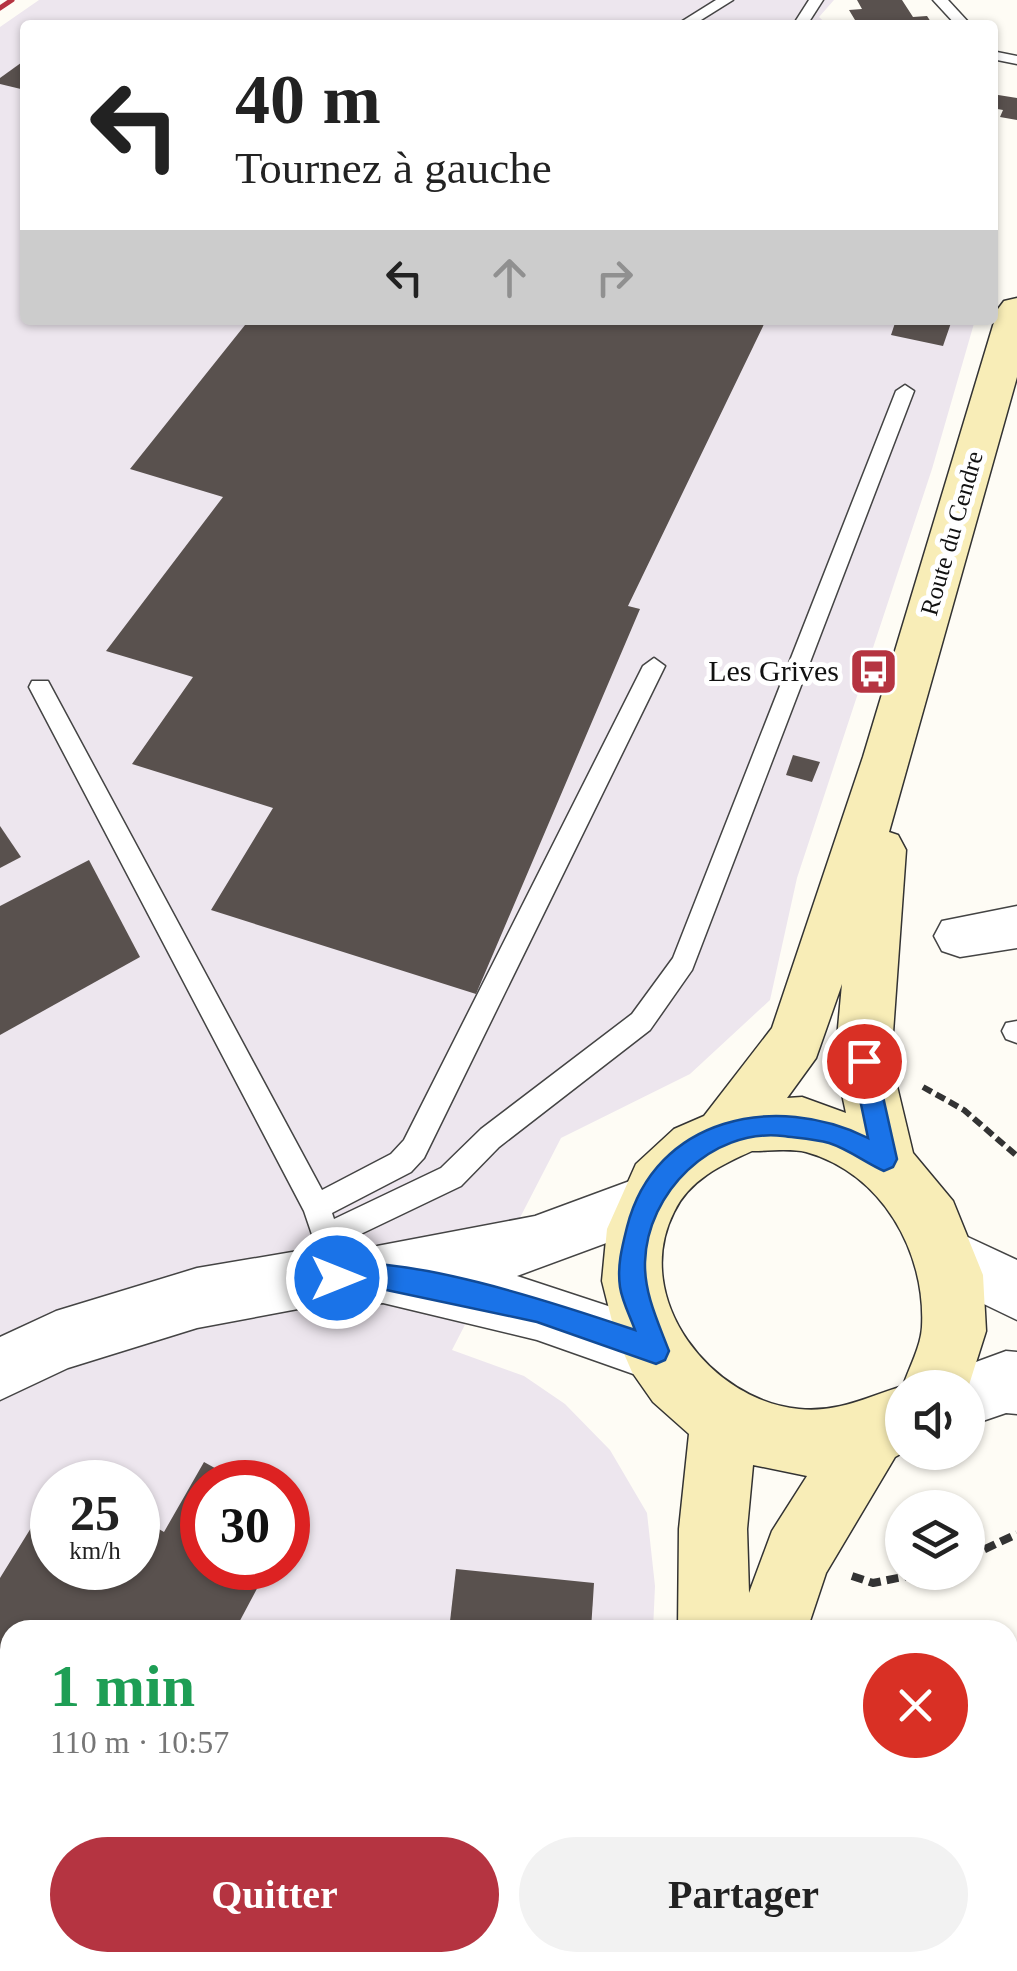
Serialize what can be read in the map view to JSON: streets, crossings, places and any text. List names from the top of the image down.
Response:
{
  "streets": {
    "main road": ["Route du Cendre"]
  },
  "places": {
    "bus stop": ["Les Grives"]
  },
  "page": {
    "turn": ["40 m", "Tournez à gauche"],
    "speed": "25 km/h",
    "limit": "30",
    "heading": ["1 min", "110 m · 10:57"],
    "buttons": ["Quitter", "Partager"]
  }
}
